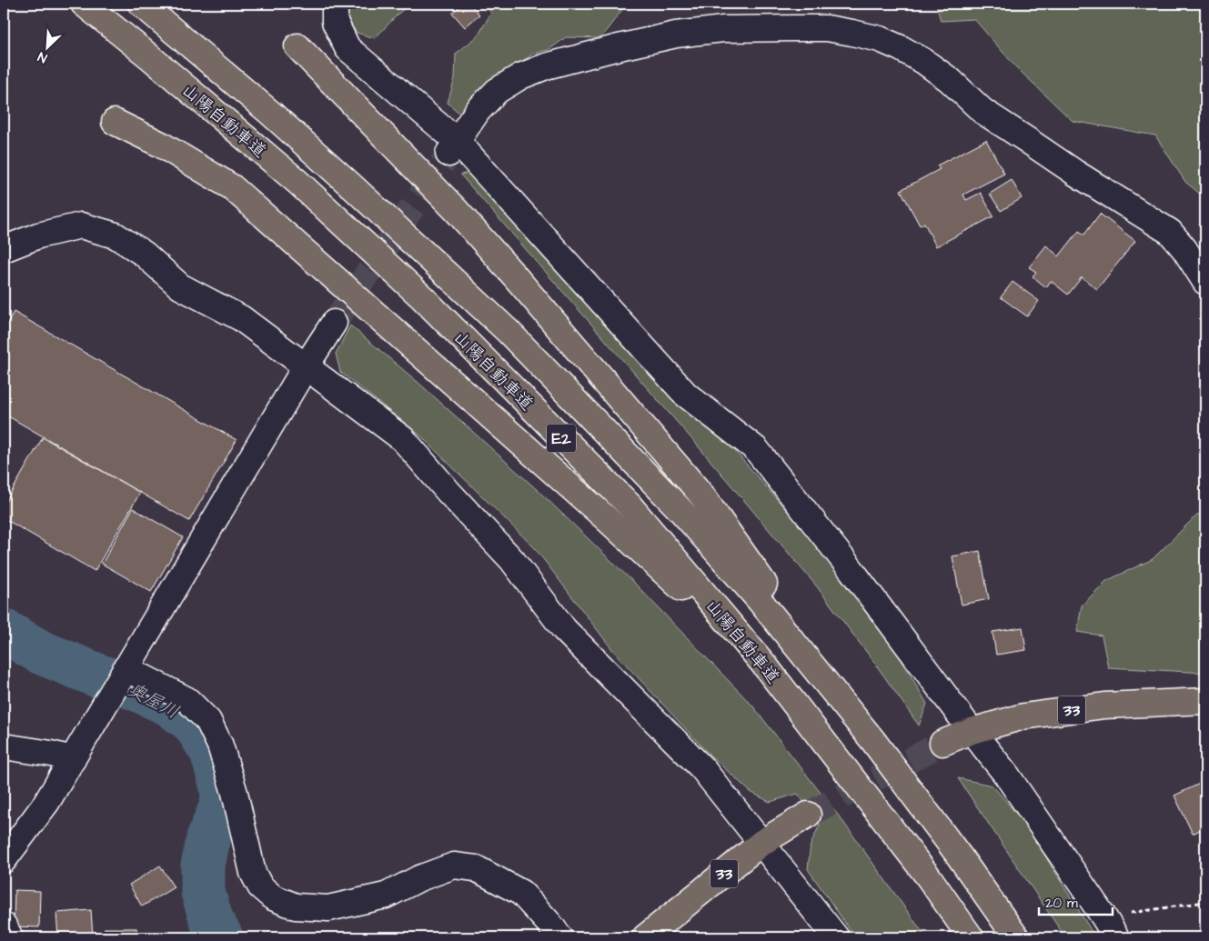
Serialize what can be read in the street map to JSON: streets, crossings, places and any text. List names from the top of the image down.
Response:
{
  "streets": {
    "main road": ["山陽自動車道", "E2", "33"]
  },
  "water": ["奥屋川"],
  "scale_bar": "20 m",
  "north": "bottom left"
}
